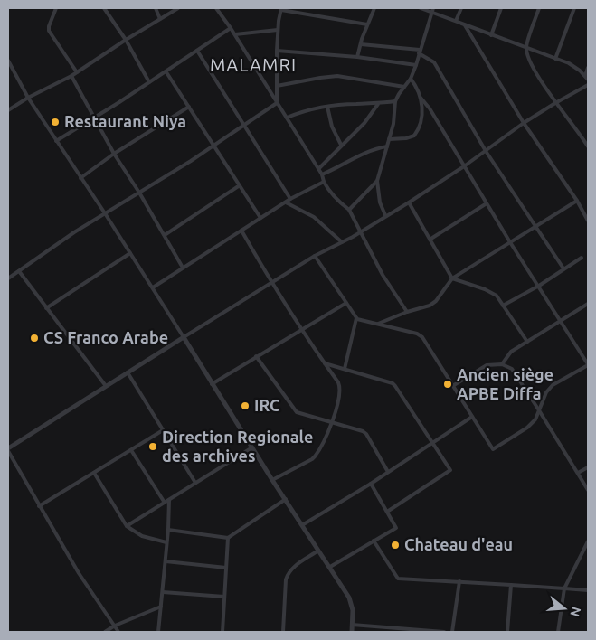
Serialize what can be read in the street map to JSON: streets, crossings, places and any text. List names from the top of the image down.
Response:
{
  "districts": ["MALAMRI"],
  "places": [
    "Restaurant Niya",
    "CS Franco Arabe",
    "Ancien siège APBE Diffa",
    "IRC",
    "Direction Regionale des archives",
    "Chateau d'eau"
  ],
  "north": "right"
}
